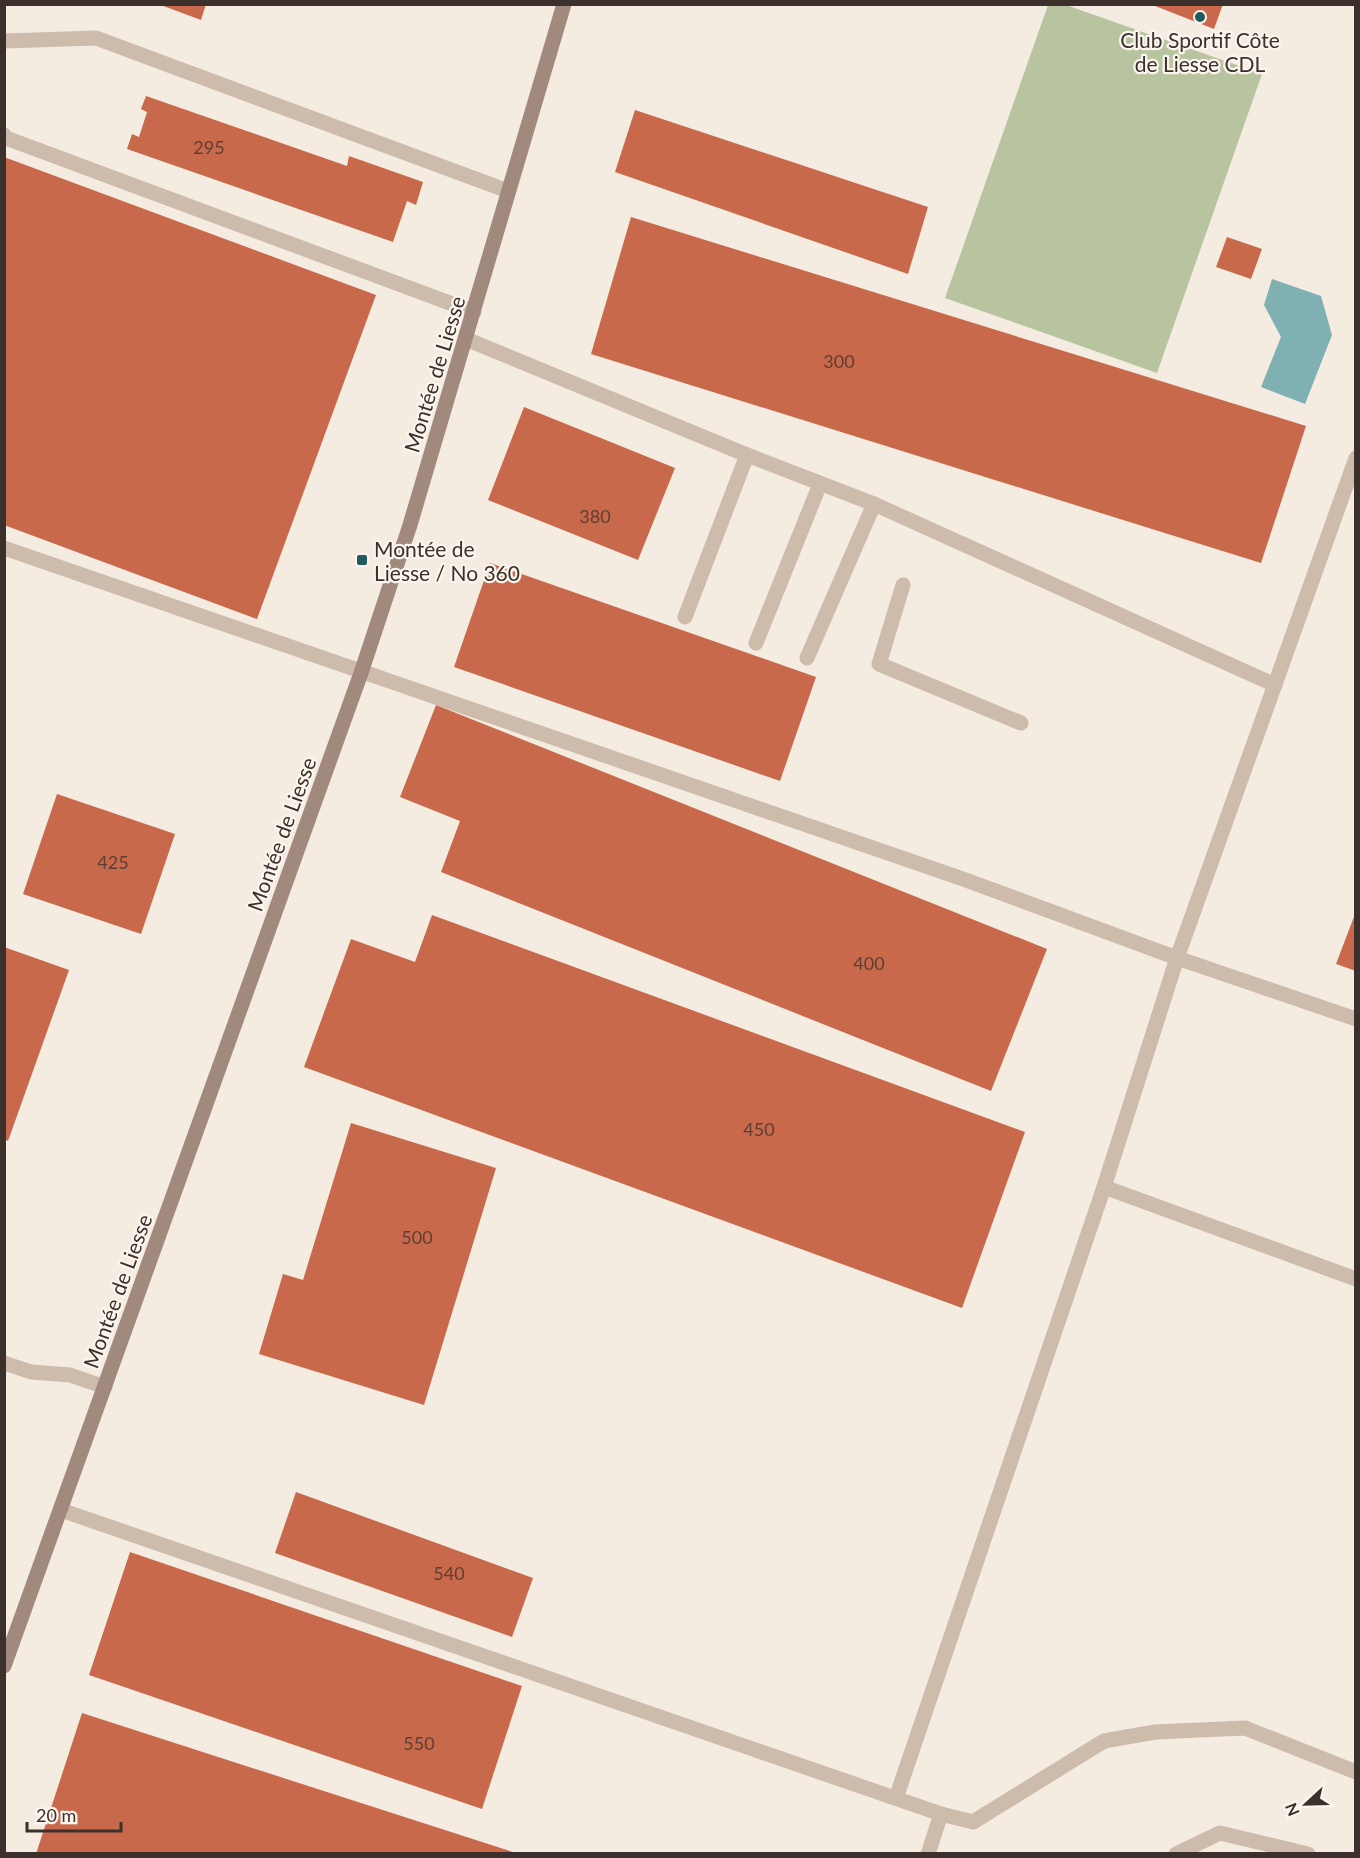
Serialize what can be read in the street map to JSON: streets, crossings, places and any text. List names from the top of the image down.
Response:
{
  "streets": {
    "street": ["Montée de Liesse"]
  },
  "places": {
    "other": ["Club Sportif Côte de Liesse CDL"],
    "transit": ["Montée de Liesse / No 360"]
  },
  "house_numbers": [
    "295",
    "300",
    "380",
    "425",
    "400",
    "450",
    "500",
    "540",
    "550"
  ],
  "scale_bar": "20 m",
  "north": "left"
}
